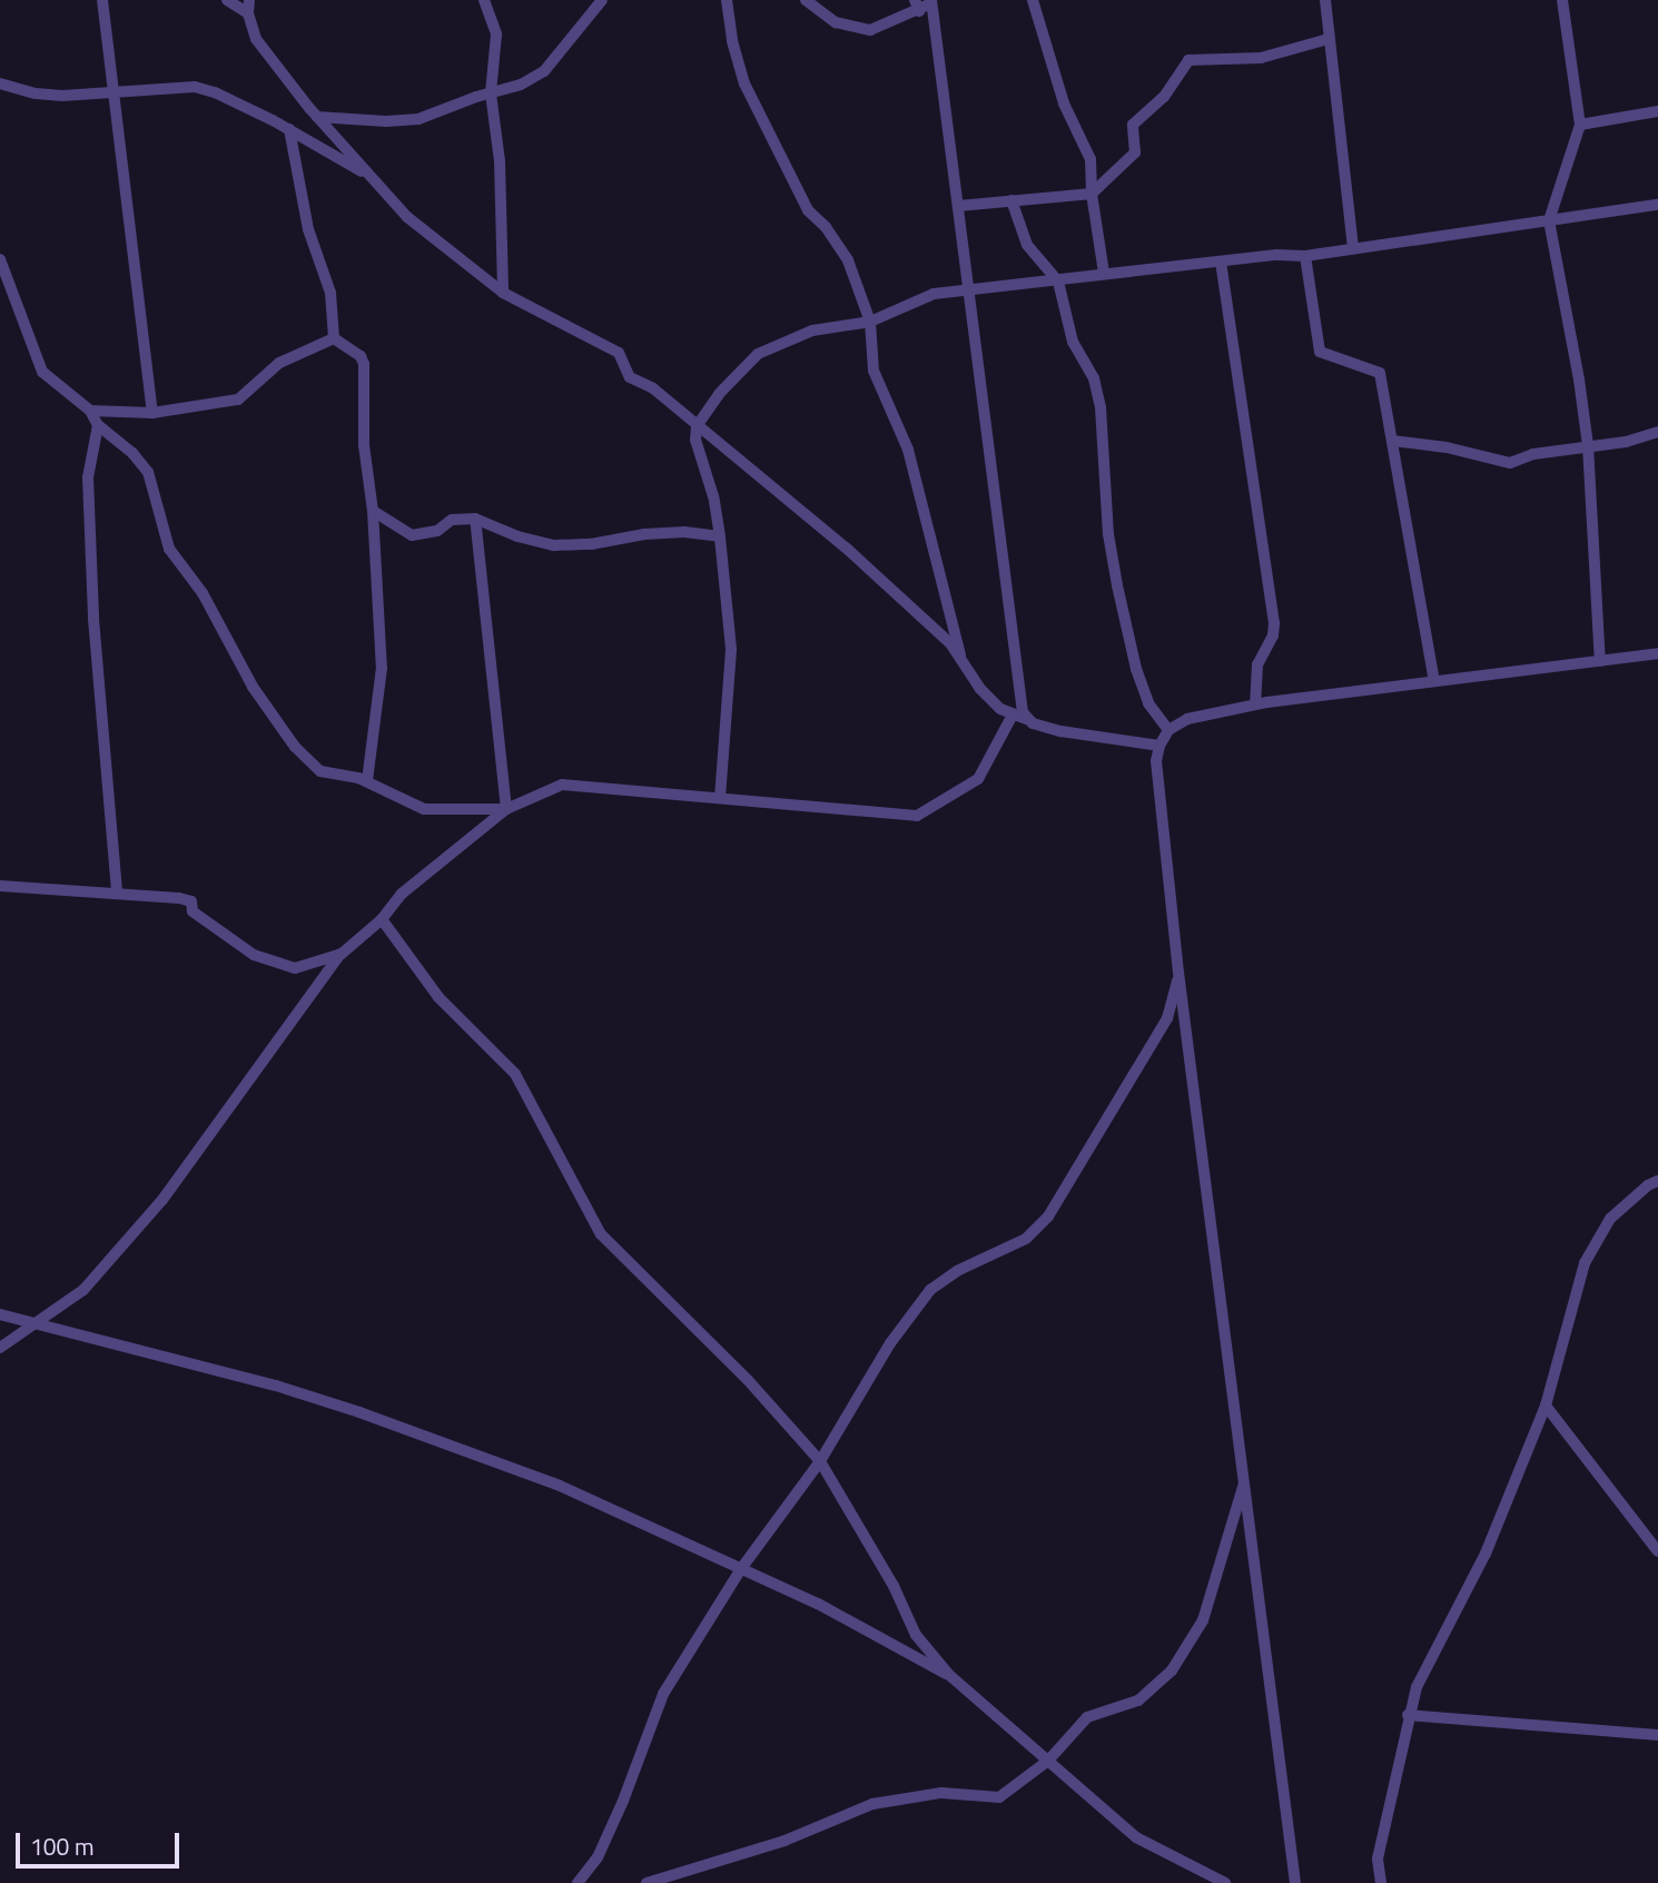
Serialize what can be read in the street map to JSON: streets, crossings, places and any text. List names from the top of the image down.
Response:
{
  "scale_bar": "100 m"
}
